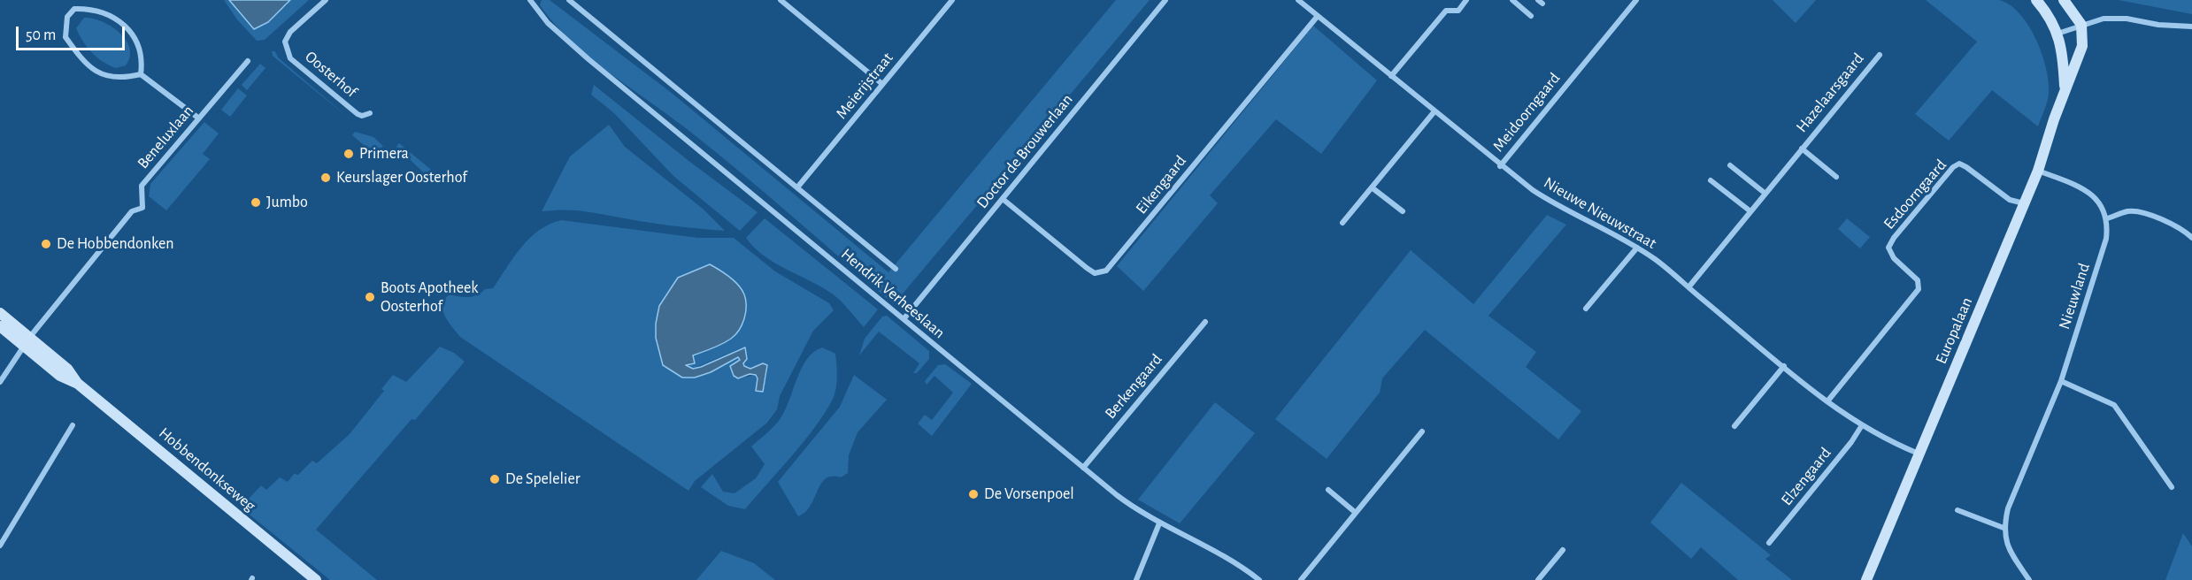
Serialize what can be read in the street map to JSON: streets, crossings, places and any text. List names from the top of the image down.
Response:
{
  "streets": {
    "street": [
      "Oosterhof",
      "Meierijstraat",
      "Hazelaarsgaard",
      "Meidoorngaard",
      "Beneluxlaan",
      "Doctor de Brouwerlaan",
      "Eikengaard",
      "Esdoorngaard",
      "Nieuwe Nieuwstraat",
      "Hendrik Verheeslaan",
      "Nieuwland",
      "Europalaan",
      "Berkengaard",
      "Hobbendonkseweg",
      "Elzengaard"
    ]
  },
  "crossings": [
    ["Meierijstraat", "Hendrik Verheeslaan"],
    ["Hazelaarsgaard", "Nieuwe Nieuwstraat"],
    ["Meidoorngaard", "Nieuwe Nieuwstraat"],
    ["Beneluxlaan", "Hobbendonkseweg"],
    ["Doctor de Brouwerlaan", "Eikengaard"],
    ["Doctor de Brouwerlaan", "Hendrik Verheeslaan"],
    ["Eikengaard", "Nieuwe Nieuwstraat"],
    ["Esdoorngaard", "Nieuwe Nieuwstraat"],
    ["Esdoorngaard", "Europalaan"],
    ["Nieuwe Nieuwstraat", "Europalaan"],
    ["Nieuwe Nieuwstraat", "Elzengaard"],
    ["Hendrik Verheeslaan", "Berkengaard"]
  ],
  "places": [
    "Primera",
    "Keurslager Oosterhof",
    "Jumbo",
    "De Hobbendonken",
    "Boots Apotheek Oosterhof",
    "De Spelelier",
    "De Vorsenpoel"
  ],
  "scale_bar": "50 m"
}
